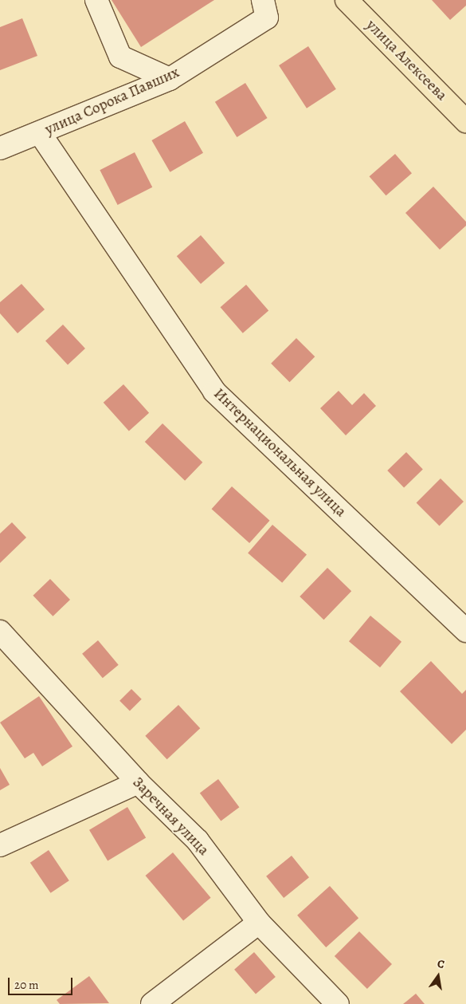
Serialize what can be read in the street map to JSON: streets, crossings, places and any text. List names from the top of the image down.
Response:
{
  "streets": {
    "main road": ["улица Алексеева"],
    "street": ["улица Сорока Павших", "Интернациональная улица", "Заречная улица"]
  },
  "crossings": [
    ["улица Сорока Павших", "Интернациональная улица"]
  ],
  "scale_bar": "20 m",
  "north": "top"
}
